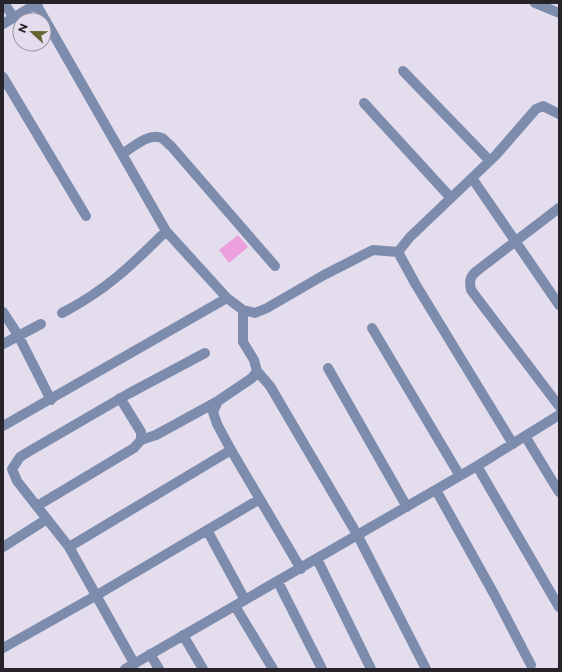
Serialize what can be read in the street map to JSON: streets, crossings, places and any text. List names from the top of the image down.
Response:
{
  "north": "left"
}
